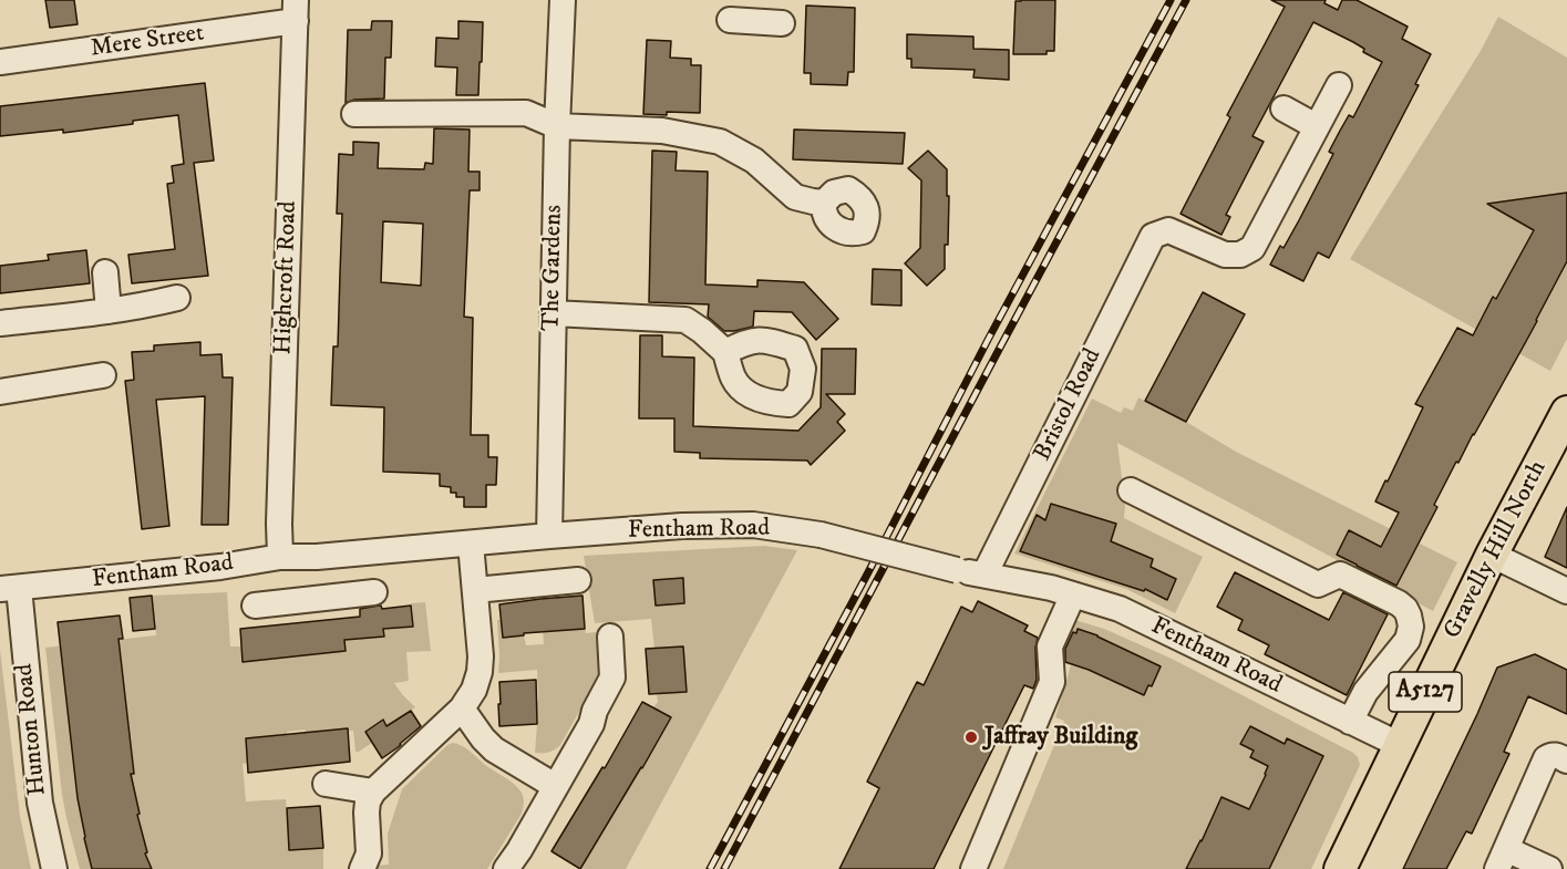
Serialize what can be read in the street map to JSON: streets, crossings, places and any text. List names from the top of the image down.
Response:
{
  "streets": {
    "main road": ["Gravelly Hill North", "A5127"],
    "street": [
      "Mere Street",
      "The Gardens",
      "Highcroft Road",
      "Bristol Road",
      "Fentham Road",
      "Hunton Road"
    ]
  },
  "crossings": [
    ["Mere Street", "Highcroft Road"],
    ["The Gardens", "Fentham Road"],
    ["Highcroft Road", "Fentham Road"],
    ["Bristol Road", "Fentham Road"],
    ["Fentham Road", "Gravelly Hill North"],
    ["Fentham Road", "Hunton Road"]
  ],
  "places": ["Jaffray Building"]
}
